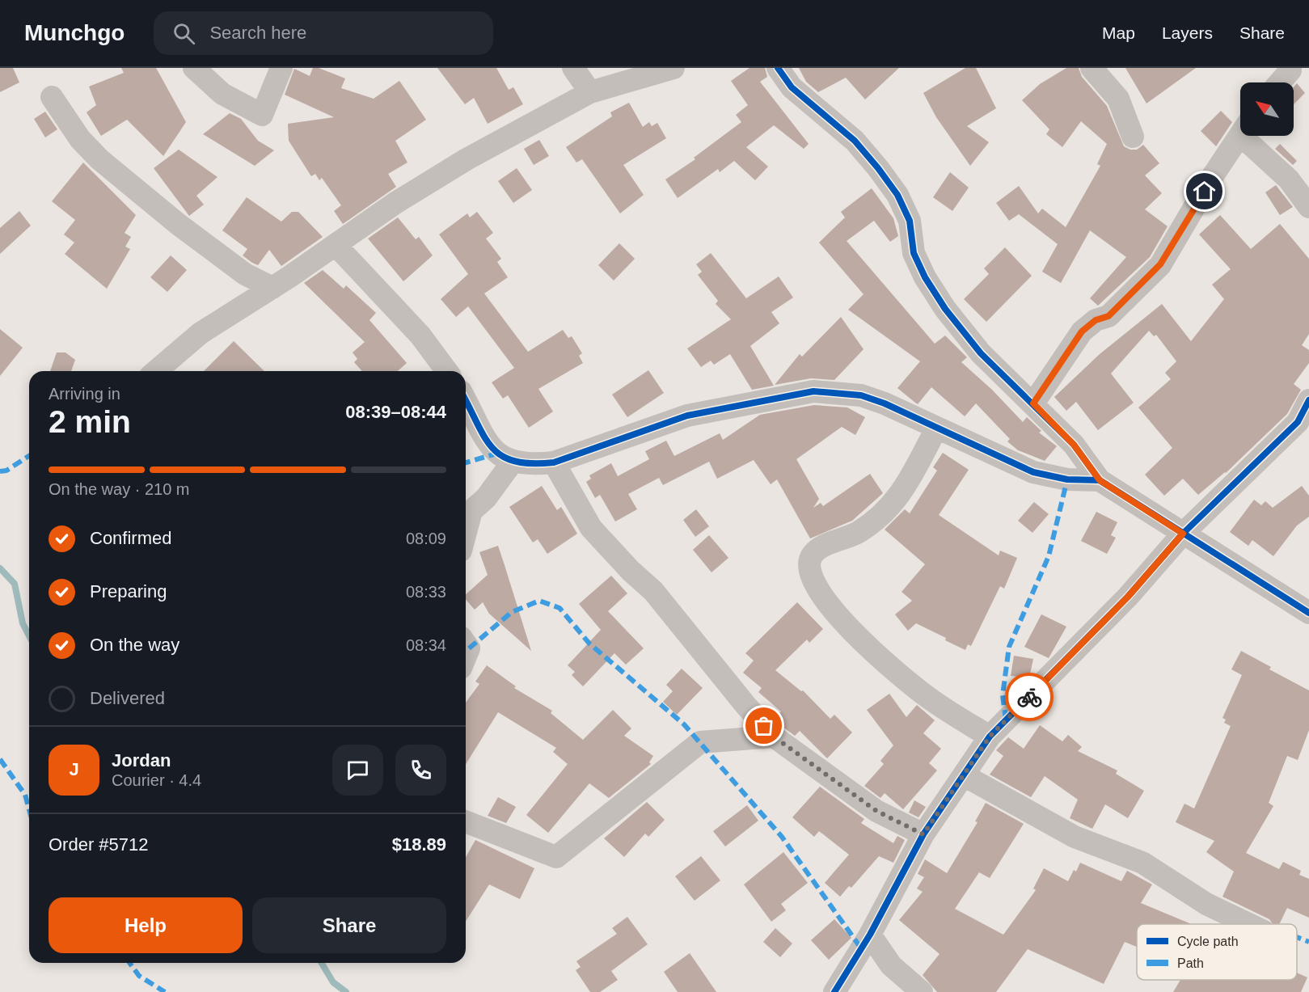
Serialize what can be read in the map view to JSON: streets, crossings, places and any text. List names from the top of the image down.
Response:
{
  "legend": ["Cycle path", "Path"],
  "north": "top left",
  "page": {
    "header": "Munchgo",
    "search": "Search here",
    "nav": ["Map", "Layers", "Share"],
    "heading": ["2 min", "Arriving in", "08:39–08:44"],
    "panel": [
      "Jordan",
      "Courier · 4.4",
      "Order #5712",
      "$18.89"
    ],
    "bar": "On the way · 210 m",
    "list": [
      ["Confirmed", "08:09"],
      ["Preparing", "08:33"],
      ["On the way", "08:34"],
      "Delivered"
    ],
    "round": "J",
    "buttons": ["Help", "Share"]
  }
}
